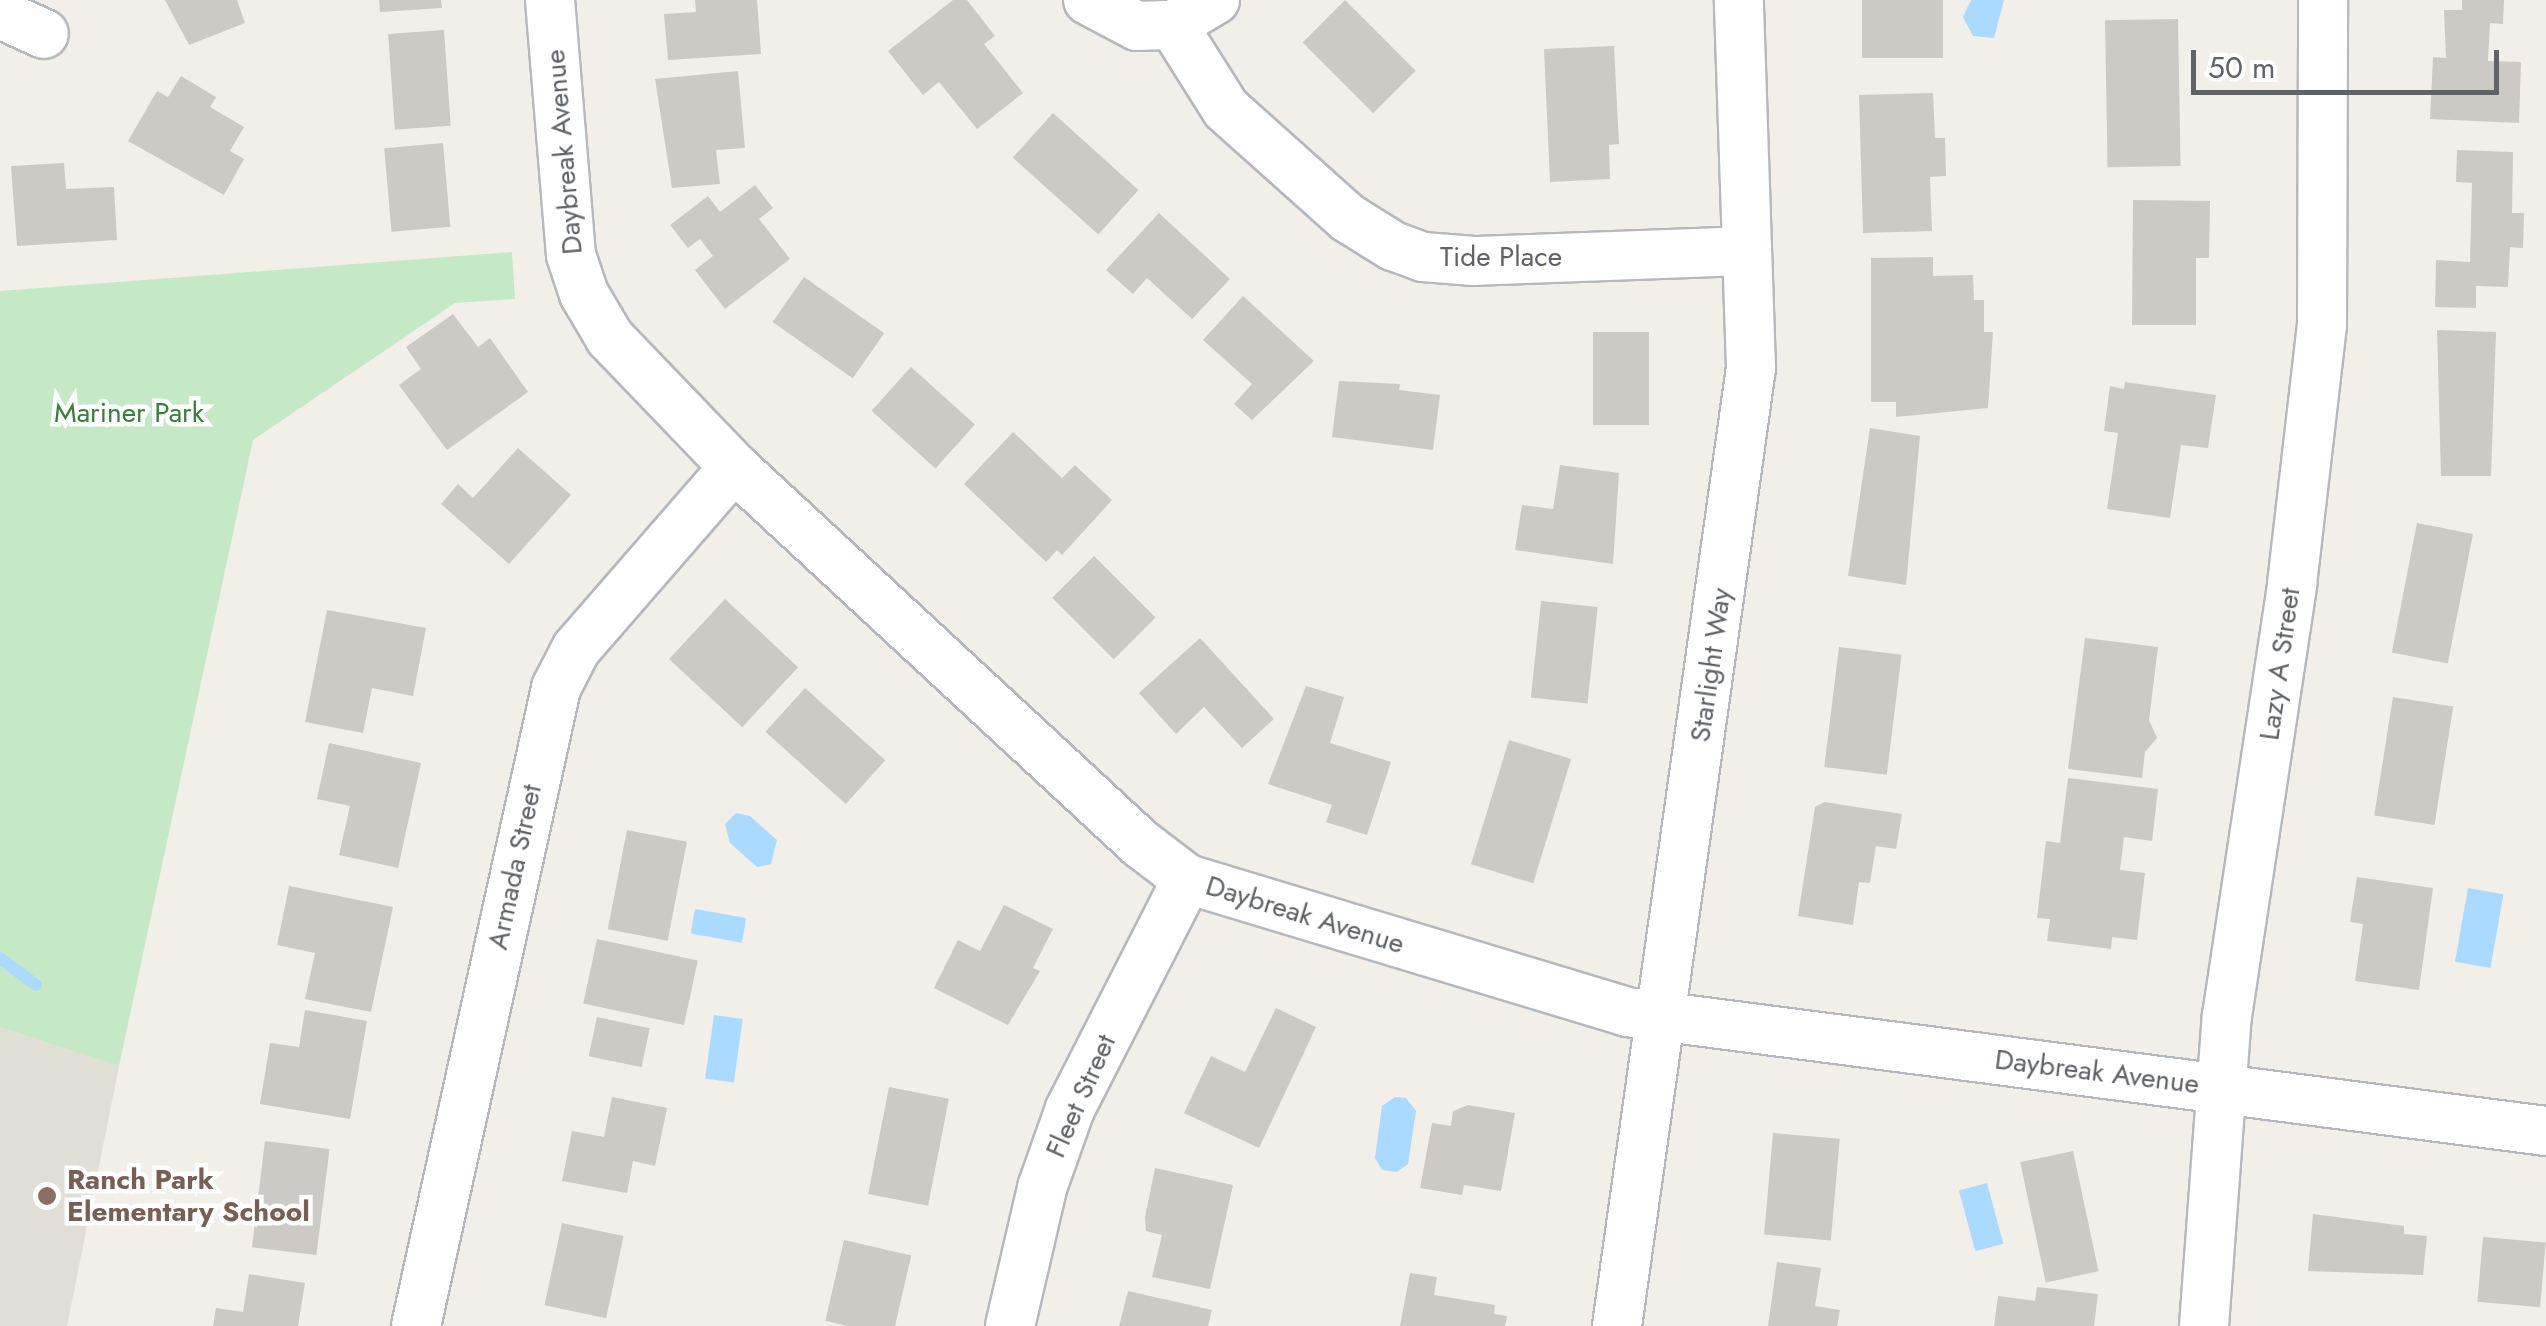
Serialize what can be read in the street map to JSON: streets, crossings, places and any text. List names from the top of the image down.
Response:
{
  "streets": {
    "street": [
      "Daybreak Avenue",
      "Tide Place",
      "Lazy A Street",
      "Starlight Way",
      "Armada Street",
      "Fleet Street"
    ]
  },
  "crossings": [
    ["Daybreak Avenue", "Lazy A Street"],
    ["Daybreak Avenue", "Starlight Way"],
    ["Daybreak Avenue", "Armada Street"],
    ["Daybreak Avenue", "Fleet Street"],
    ["Tide Place", "Starlight Way"]
  ],
  "parks": ["Mariner Park"],
  "places": ["Ranch Park Elementary School"],
  "scale_bar": "50 m"
}
